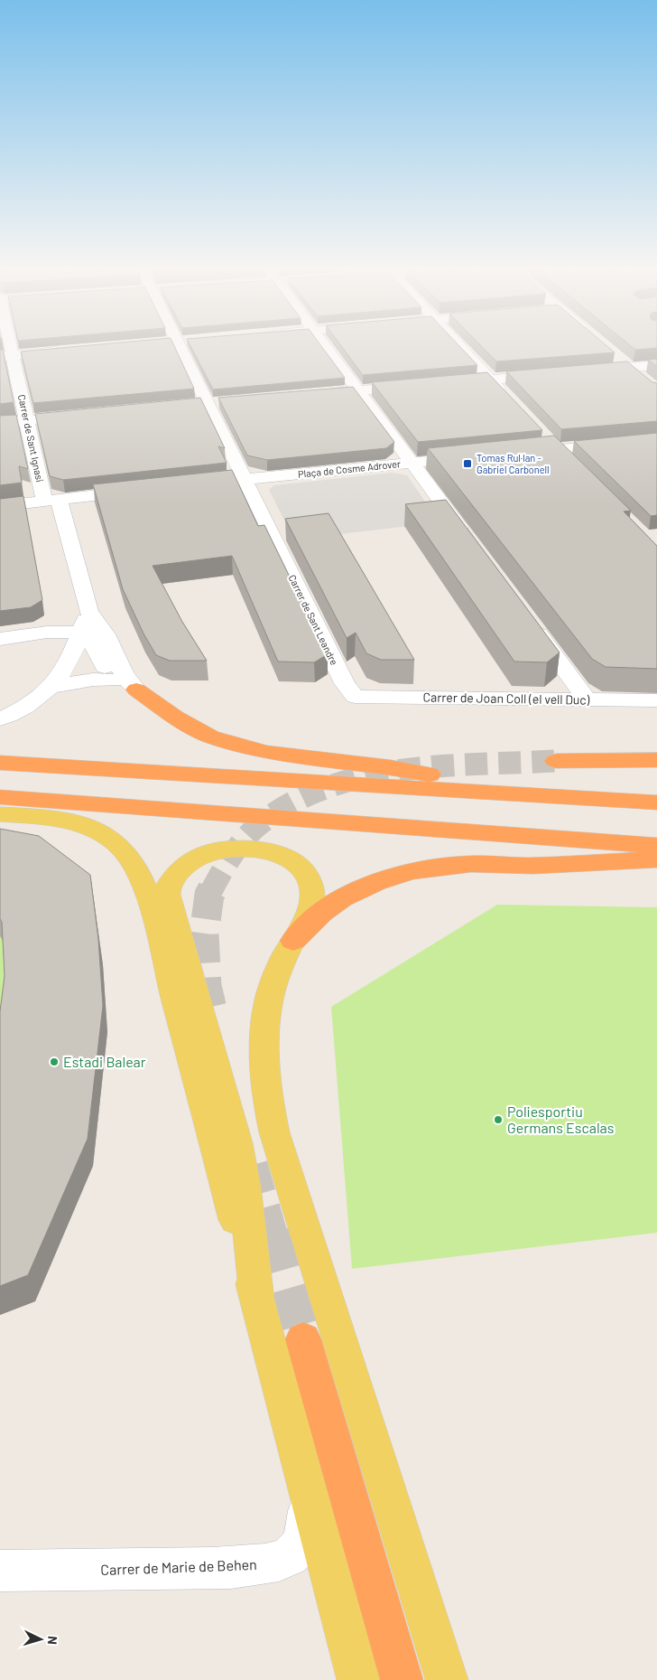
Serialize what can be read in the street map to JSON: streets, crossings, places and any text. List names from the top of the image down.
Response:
{
  "streets": {
    "street": [
      "Carrer de Sant Ignasi",
      "Plaça de Cosme Adrover",
      "Carrer de Sant Leandre",
      "Carrer de Joan Coll (el vell Duc)",
      "Carrer de Marie de Behen"
    ]
  },
  "crossings": [
    ["Plaça de Cosme Adrover", "Carrer de Sant Leandre"],
    ["Carrer de Sant Leandre", "Carrer de Joan Coll (el vell Duc)"]
  ],
  "places": {
    "transit": ["Tomas Rul·lan - Gabriel Carbonell"],
    "other": ["Estadi Balear", "Poliesportiu Germans Escalas"]
  },
  "north": "right"
}
